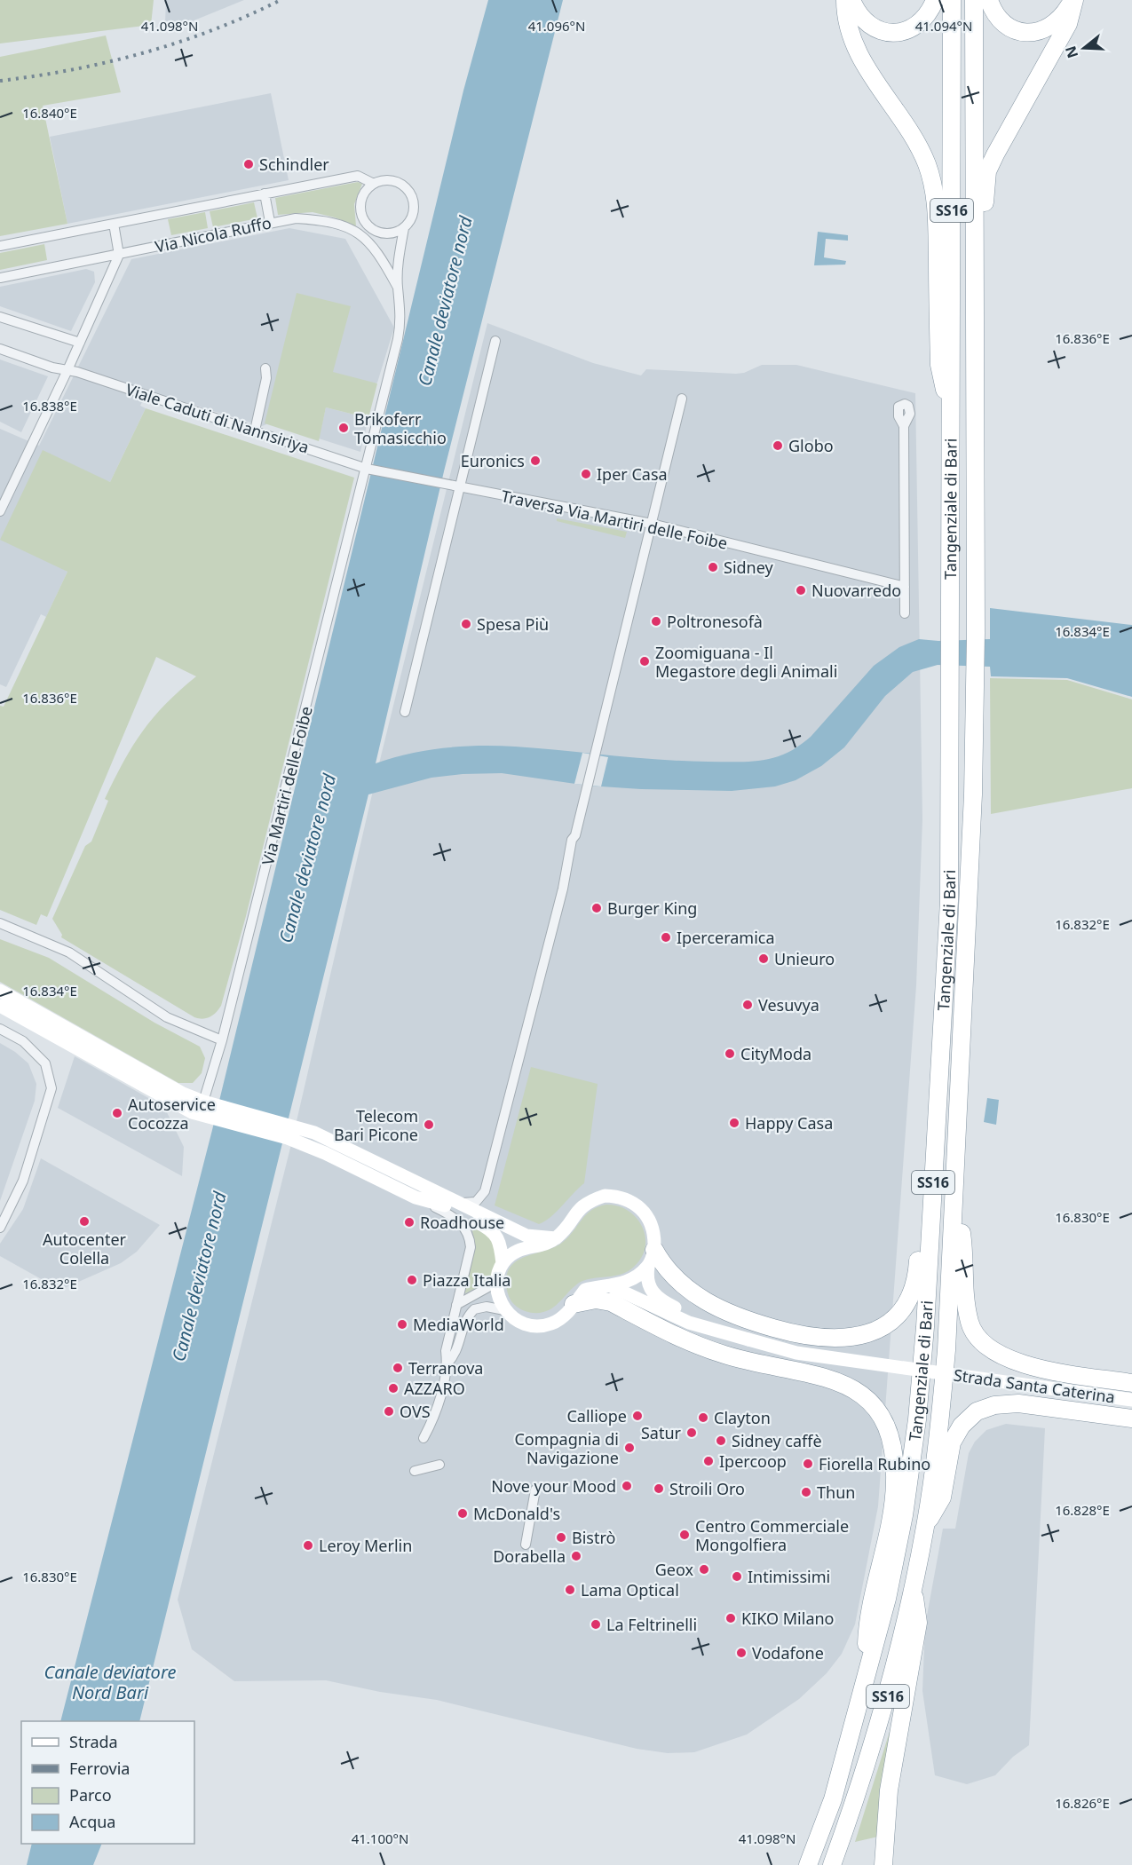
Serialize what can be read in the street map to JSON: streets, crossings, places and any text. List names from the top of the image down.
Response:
{
  "streets": {
    "highway": ["SS16", "Tangenziale di Bari"],
    "street": [
      "Via Nicola Ruffo",
      "Viale Caduti di Nannsiriya",
      "Traversa Via Martiri delle Foibe",
      "Via Martiri delle Foibe",
      "Strada Santa Caterina"
    ]
  },
  "crossings": [
    ["Via Nicola Ruffo", "Via Martiri delle Foibe"],
    ["Viale Caduti di Nannsiriya", "Traversa Via Martiri delle Foibe"],
    ["Viale Caduti di Nannsiriya", "Via Martiri delle Foibe"],
    ["Traversa Via Martiri delle Foibe", "Via Martiri delle Foibe"]
  ],
  "water": ["Canale deviatore nord", "Canale deviatore Nord Bari"],
  "places": [
    "Schindler",
    "Brikoferr Tomasicchio",
    "Globo",
    "Euronics",
    "Iper Casa",
    "Sidney",
    "Nuovarredo",
    "Poltronesofà",
    "Spesa Più",
    "Zoomiguana - Il Megastore degli Animali",
    "Burger King",
    "Iperceramica",
    "Unieuro",
    "Vesuvya",
    "CityModa",
    "Autoservice Cocozza",
    "Happy Casa",
    "Telecom Bari Picone",
    "Autocenter Colella",
    "Roadhouse",
    "Piazza Italia",
    "MediaWorld",
    "Terranova",
    "AZZARO",
    "OVS",
    "Calliope",
    "Clayton",
    "Satur",
    "Sidney caffè",
    "Compagnia di Navigazione",
    "Ipercoop",
    "Fiorella Rubino",
    "Nove your Mood",
    "Stroili Oro",
    "Thun",
    "McDonald's",
    "Centro Commerciale Mongolfiera",
    "Bistrò",
    "Leroy Merlin",
    "Dorabella",
    "Geox",
    "Intimissimi",
    "Lama Optical",
    "KIKO Milano",
    "La Feltrinelli",
    "Vodafone"
  ],
  "legend": [
    "Strada",
    "Ferrovia",
    "Parco",
    "Acqua"
  ],
  "north": "left",
  "coordinates": [
    "41.098°N",
    "41.096°N",
    "41.094°N",
    "16.840°E",
    "16.836°E",
    "16.838°E",
    "16.834°E",
    "16.832°E",
    "16.830°E",
    "16.828°E",
    "16.826°E",
    "41.100°N"
  ]
}
